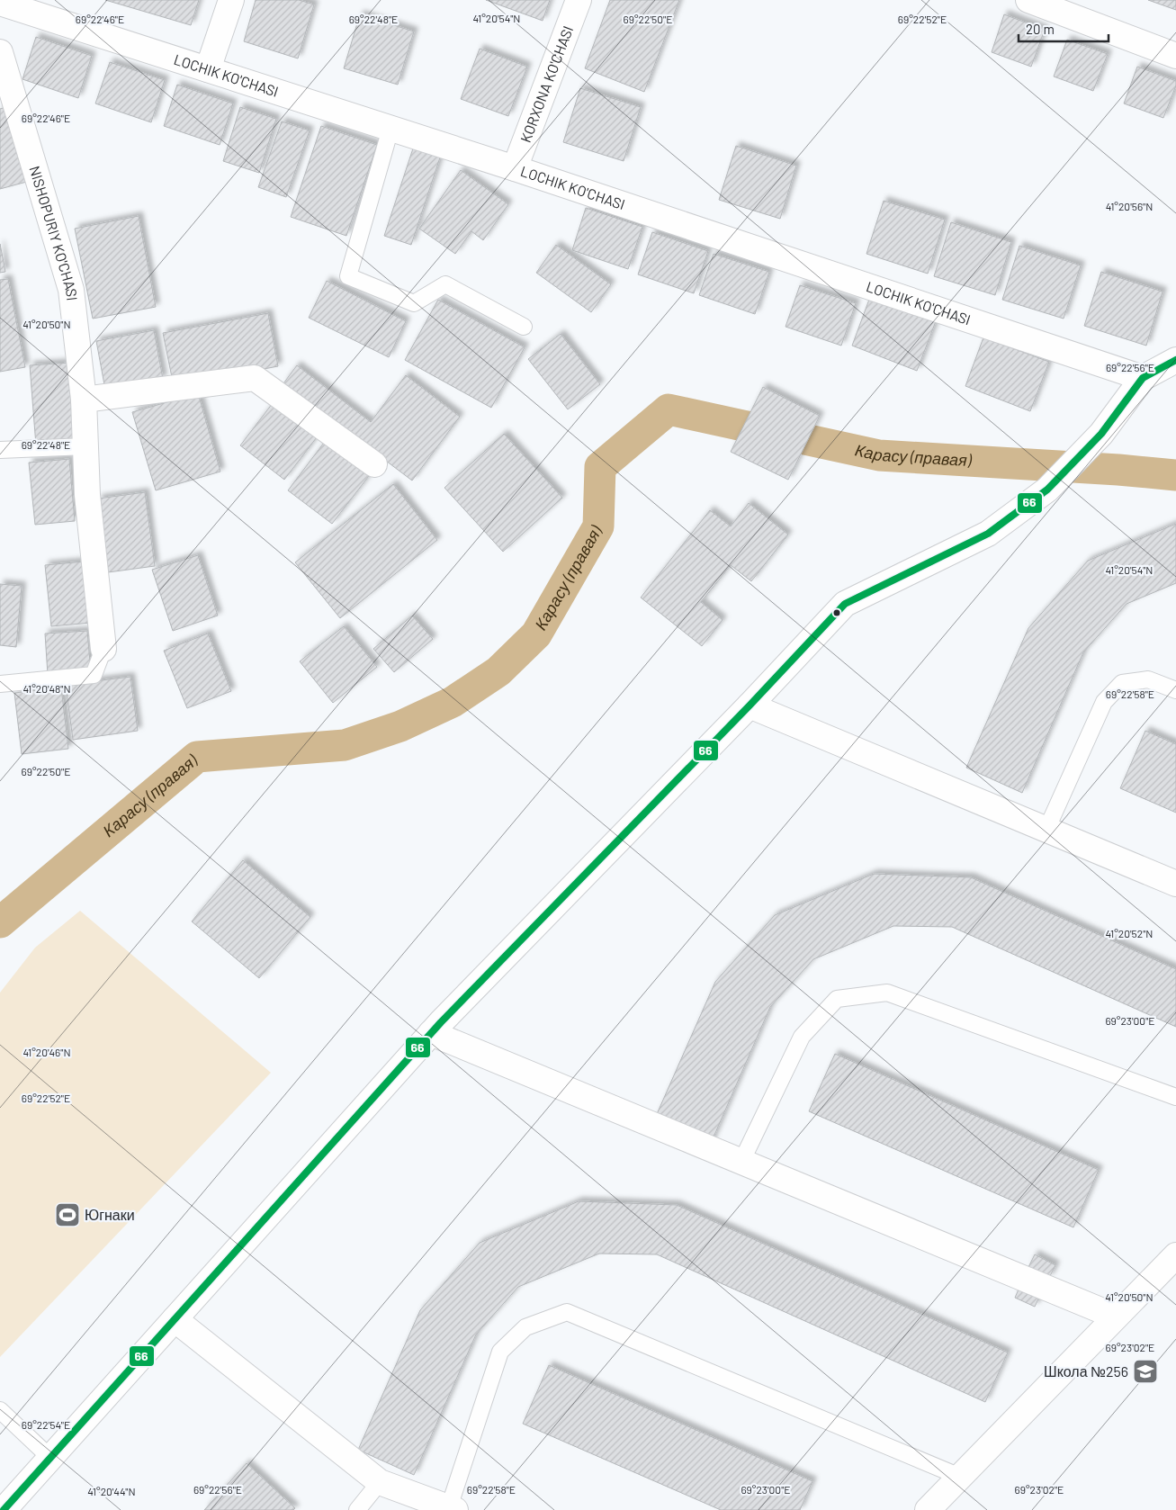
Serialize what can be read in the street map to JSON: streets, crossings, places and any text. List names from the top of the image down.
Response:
{
  "streets": {
    "street": ["LOCHIK KO'CHASI", "KORXONA KO'CHASI", "NISHOPURIY KO'CHASI"]
  },
  "crossings": [
    ["LOCHIK KO'CHASI", "KORXONA KO'CHASI"]
  ],
  "water": ["Карасу (правая)"],
  "places": {
    "sports": ["Югнаки"],
    "school or university": ["Школа №256"]
  },
  "lines": ["transit line 66"],
  "scale_bar": "20 m",
  "coordinates": [
    "41°20'54\"N",
    "69°22'46\"E",
    "69°22'48\"E",
    "69°22'50\"E",
    "69°22'52\"E",
    "41°20'56\"N",
    "41°20'50\"N",
    "69°22'56\"E",
    "41°20'48\"N",
    "69°22'58\"E",
    "41°20'52\"N",
    "69°23'00\"E",
    "41°20'46\"N",
    "69°23'02\"E",
    "69°22'54\"E",
    "41°20'44\"N"
  ]
}
